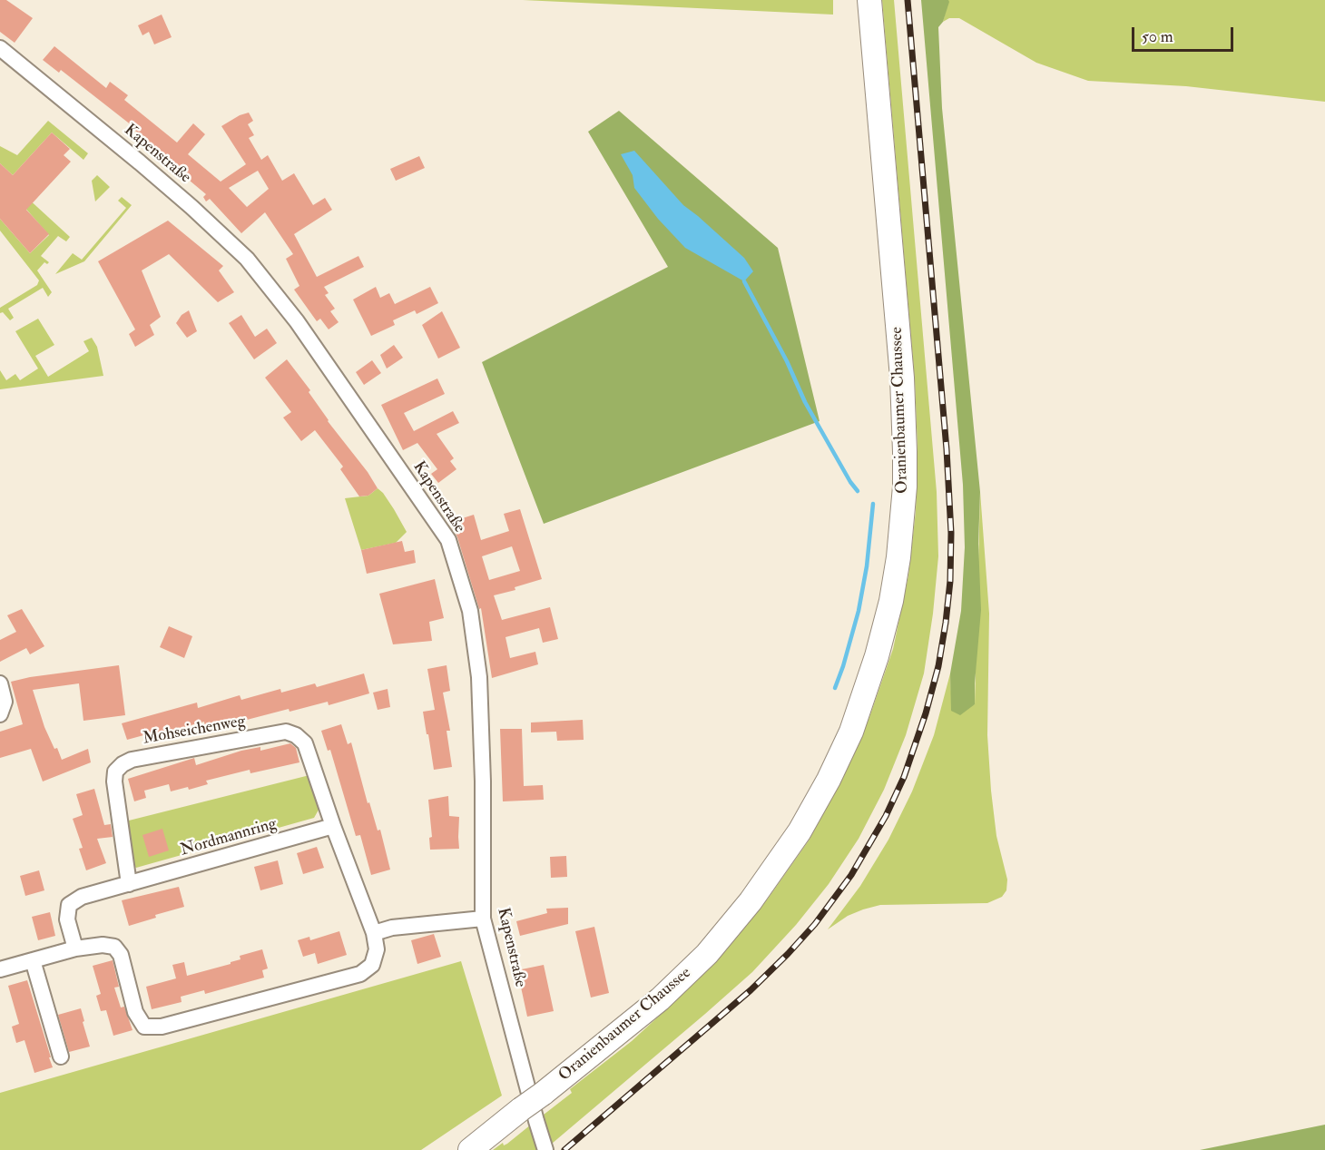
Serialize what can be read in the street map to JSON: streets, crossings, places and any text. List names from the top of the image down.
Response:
{
  "streets": {
    "main road": ["Oranienbaumer Chaussee"],
    "street": ["Kapenstraße", "Mohseichenweg", "Nordmannring"]
  },
  "crossings": [
    ["Mohseichenweg", "Nordmannring"]
  ],
  "scale_bar": "50 m"
}
